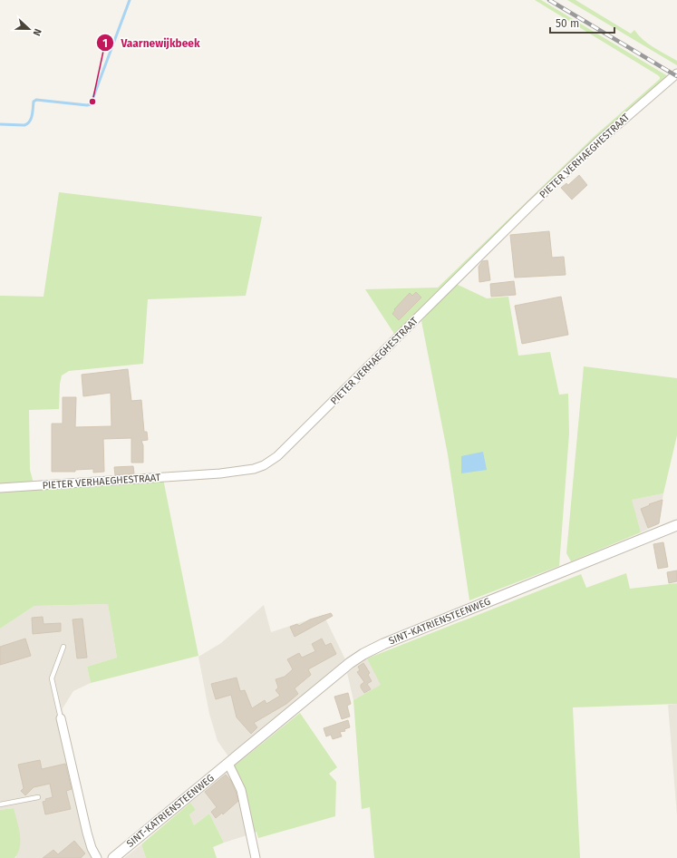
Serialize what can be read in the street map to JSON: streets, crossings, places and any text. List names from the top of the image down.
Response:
{
  "streets": {
    "street": ["PIETER VERHAEGHESTRAAT", "SINT-KATRIENSTEENWEG"]
  },
  "places": ["Vaarnewijkbeek"],
  "scale_bar": "50 m",
  "north": "right"
}
